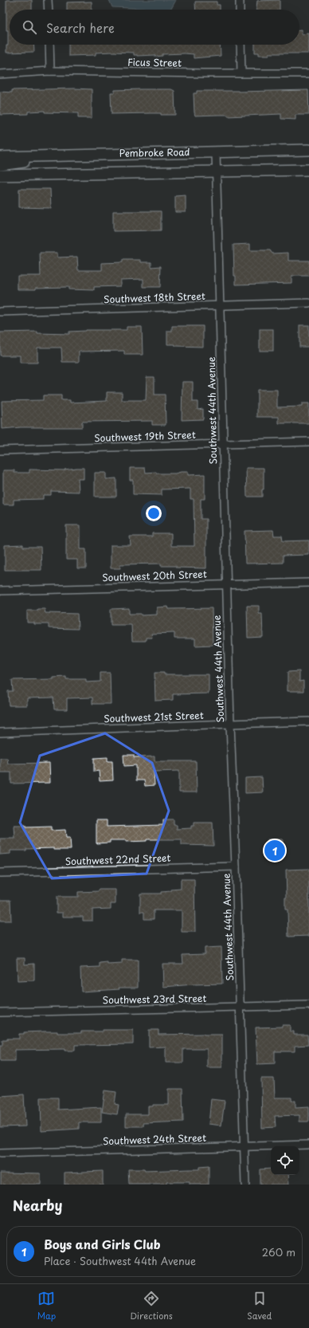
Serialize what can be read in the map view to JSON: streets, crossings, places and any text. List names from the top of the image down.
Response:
{
  "streets": {
    "main road": ["Pembroke Road"],
    "street": [
      "Ficus Street",
      "Southwest 18th Street",
      "Southwest 44th Avenue",
      "Southwest 19th Street",
      "Southwest 20th Street",
      "Southwest 21st Street",
      "Southwest 22nd Street",
      "Southwest 23rd Street",
      "Southwest 24th Street"
    ]
  },
  "crossings": [
    ["Pembroke Road", "Southwest 44th Avenue"],
    ["Southwest 18th Street", "Southwest 44th Avenue"],
    ["Southwest 44th Avenue", "Southwest 19th Street"],
    ["Southwest 44th Avenue", "Southwest 20th Street"],
    ["Southwest 44th Avenue", "Southwest 21st Street"],
    ["Southwest 44th Avenue", "Southwest 22nd Street"],
    ["Southwest 44th Avenue", "Southwest 23rd Street"],
    ["Southwest 44th Avenue", "Southwest 24th Street"]
  ],
  "page": {
    "search": "Search here",
    "pins": "1",
    "heading": "Nearby",
    "list": [
      {
        "mark": "1",
        "name": "Boys and Girls Club",
        "note": "Place · Southwest 44th Avenue",
        "value": "260 m"
      }
    ],
    "nav": ["Map", "Directions", "Saved"]
  }
}
